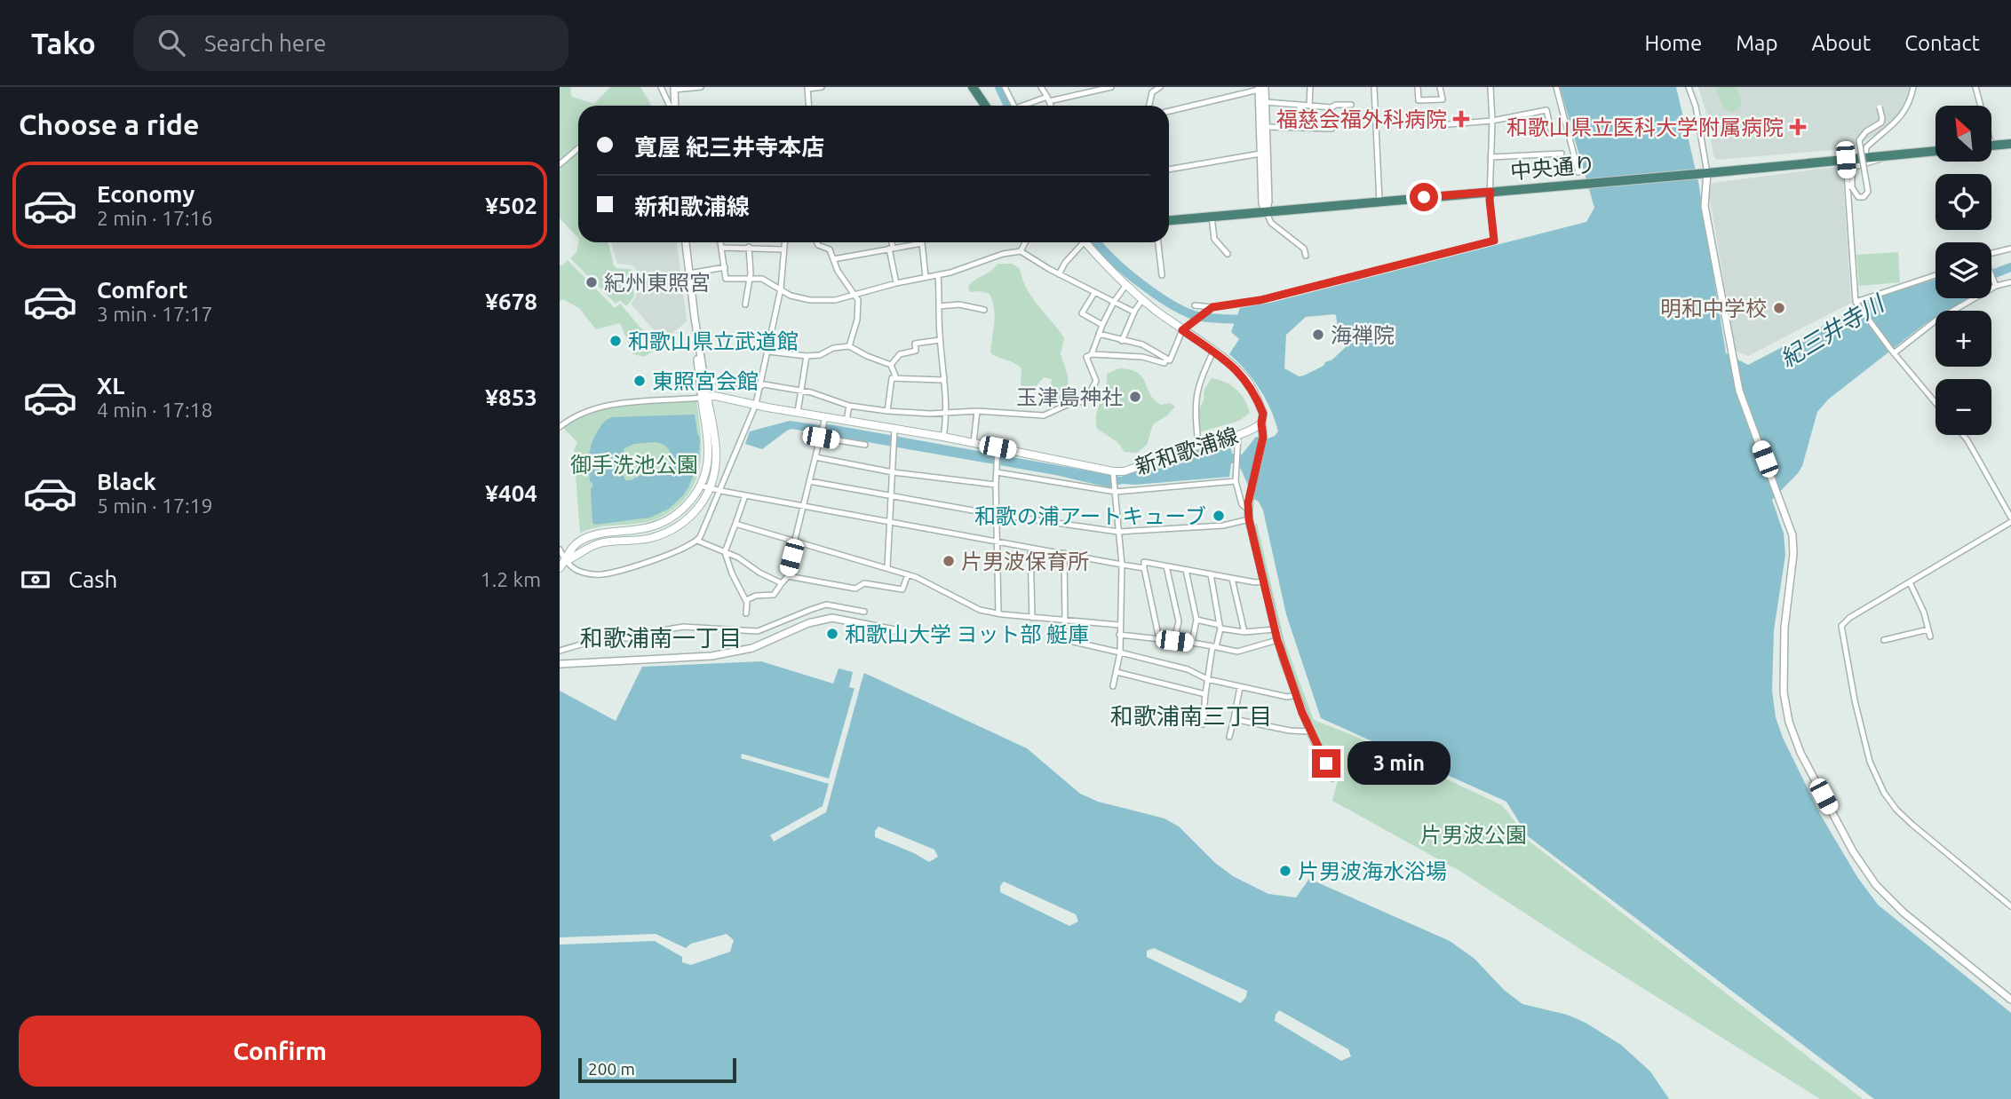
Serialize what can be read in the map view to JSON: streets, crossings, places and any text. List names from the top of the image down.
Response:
{
  "streets": {
    "highway": ["中央通り"],
    "main road": ["新和歌浦線"]
  },
  "districts": ["和歌浦南一丁目", "和歌浦南三丁目"],
  "water": ["紀三井寺川"],
  "parks": ["御手洗池公園", "片男波公園"],
  "places": {
    "health": ["福慈会福外科病院", "和歌山県立医科大学附属病院"],
    "other": [
      "紀州東照宮",
      "明和中学校",
      "海禅院",
      "和歌山県立武道館",
      "東照宮会館",
      "玉津島神社",
      "和歌の浦アートキューブ",
      "片男波保育所",
      "和歌山大学 ヨット部 艇庫",
      "片男波海水浴場"
    ]
  },
  "scale_bar": "200 m",
  "north": "top left",
  "page": {
    "header": "Tako",
    "search": "Search here",
    "nav": [
      "Home",
      "Map",
      "About",
      "Contact"
    ],
    "heading": "Choose a ride",
    "map_buttons": ["+", "−"],
    "banner": ["寛屋 紀三井寺本店", "新和歌浦線"],
    "list": [
      {
        "name": "Economy",
        "note": "2 min · 17:16",
        "value": "¥502"
      },
      {
        "name": "Comfort",
        "note": "3 min · 17:17",
        "value": "¥678"
      },
      {
        "name": "XL",
        "note": "4 min · 17:18",
        "value": "¥853"
      },
      {
        "name": "Black",
        "note": "5 min · 17:19",
        "value": "¥404"
      }
    ],
    "pay": ["Cash", "1.2 km"],
    "bubble": "3 min",
    "buttons": "Confirm",
    "scale": "200 m"
  }
}
